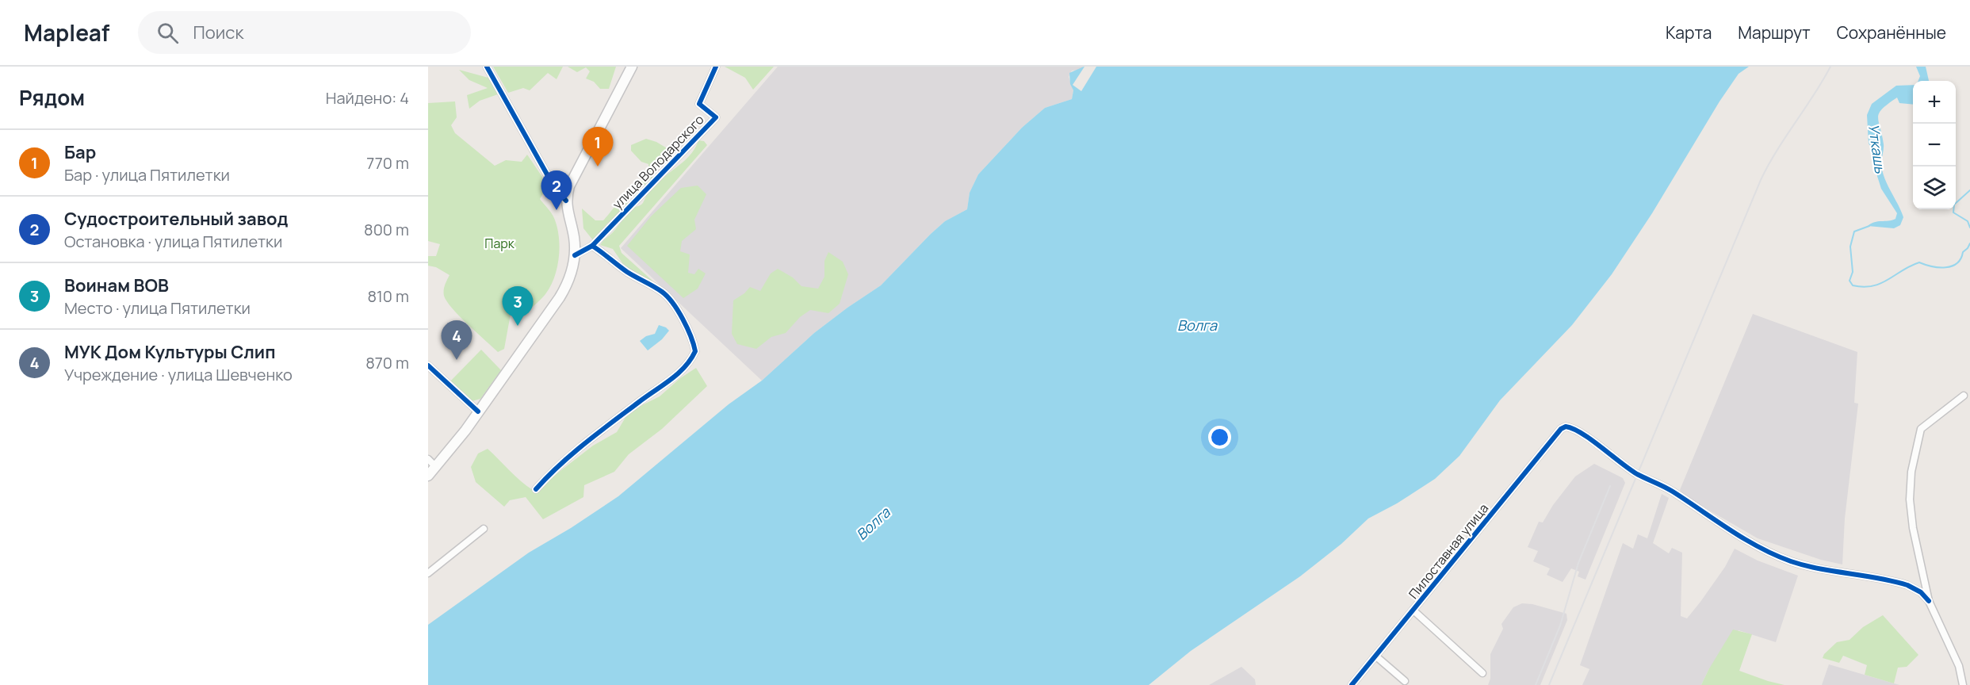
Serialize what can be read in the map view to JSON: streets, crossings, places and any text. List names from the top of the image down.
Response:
{
  "streets": {
    "street": ["улица Володарского", "Пилоставная улица"]
  },
  "water": ["Уткашь", "Волга"],
  "parks": ["Парк"],
  "page": {
    "header": "Mapleaf",
    "search": "Поиск",
    "nav": ["Карта", "Маршрут", "Сохранённые"],
    "heading": ["Рядом", "Найдено: 4"],
    "map_buttons": ["+", "−"],
    "pins": [
      "1",
      "2",
      "3",
      "4"
    ],
    "list": [
      {
        "mark": "1",
        "name": "Бар",
        "note": "Бар · улица Пятилетки",
        "value": "770 m"
      },
      {
        "mark": "2",
        "name": "Судостроительный завод",
        "note": "Остановка · улица Пятилетки",
        "value": "800 m"
      },
      {
        "mark": "3",
        "name": "Воинам ВОВ",
        "note": "Место · улица Пятилетки",
        "value": "810 m"
      },
      {
        "mark": "4",
        "name": "МУК Дом Культуры Слип",
        "note": "Учреждение · улица Шевченко",
        "value": "870 m"
      }
    ]
  }
}
